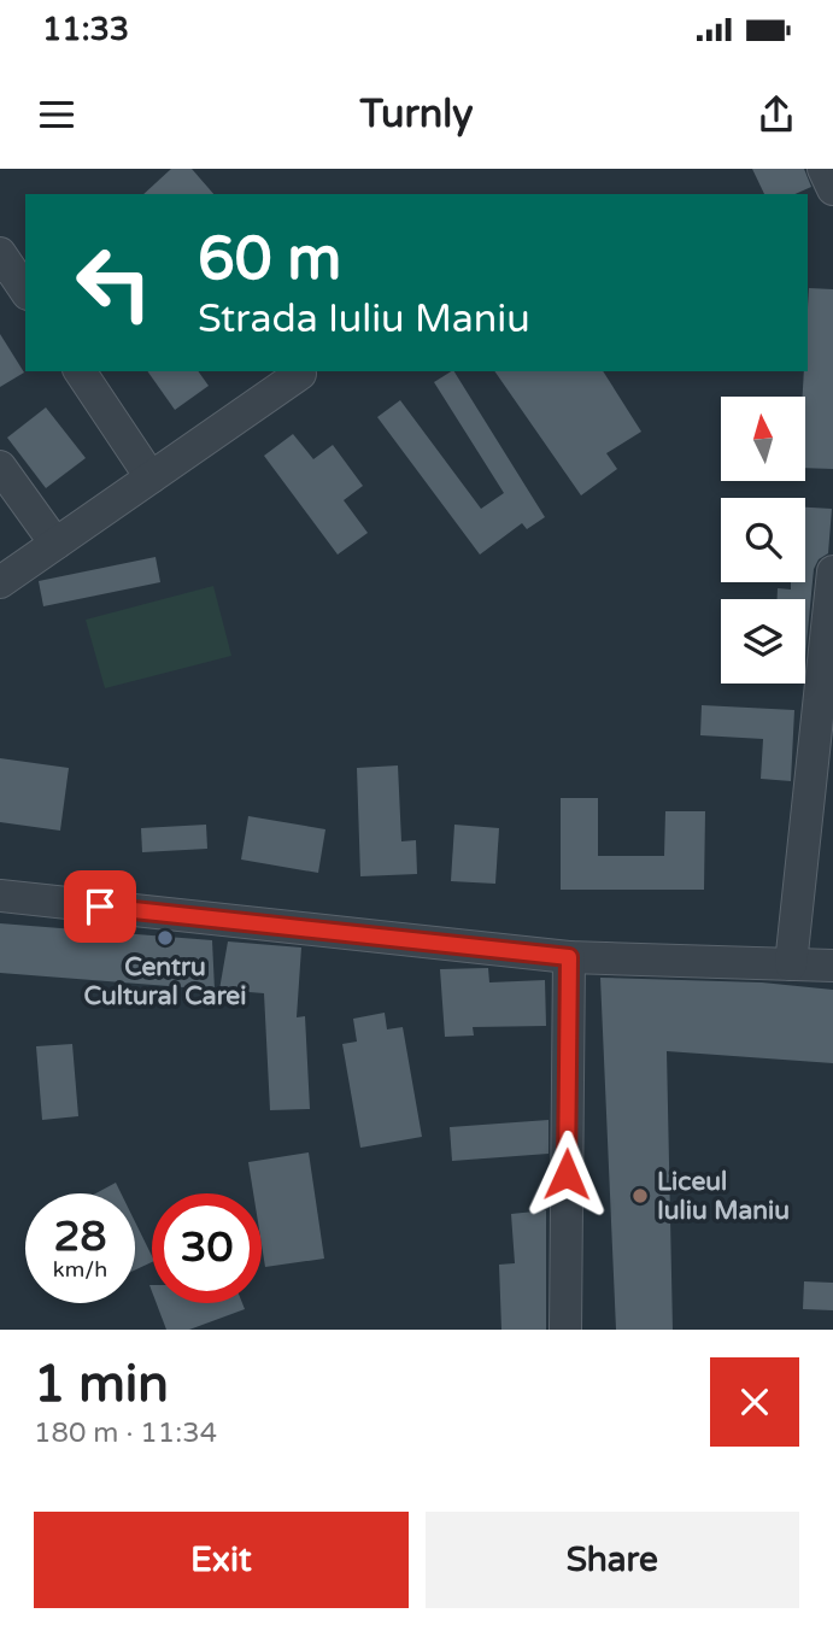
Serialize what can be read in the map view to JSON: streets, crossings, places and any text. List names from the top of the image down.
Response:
{
  "places": ["Centru Cultural Carei", "Liceul Iuliu Maniu"],
  "north": "top",
  "page": {
    "status": "11:33",
    "header": "Turnly",
    "turn": ["60 m", "Strada Iuliu Maniu"],
    "speed": "28 km/h",
    "limit": "30",
    "heading": ["1 min", "180 m · 11:34"],
    "buttons": ["Exit", "Share"]
  }
}
